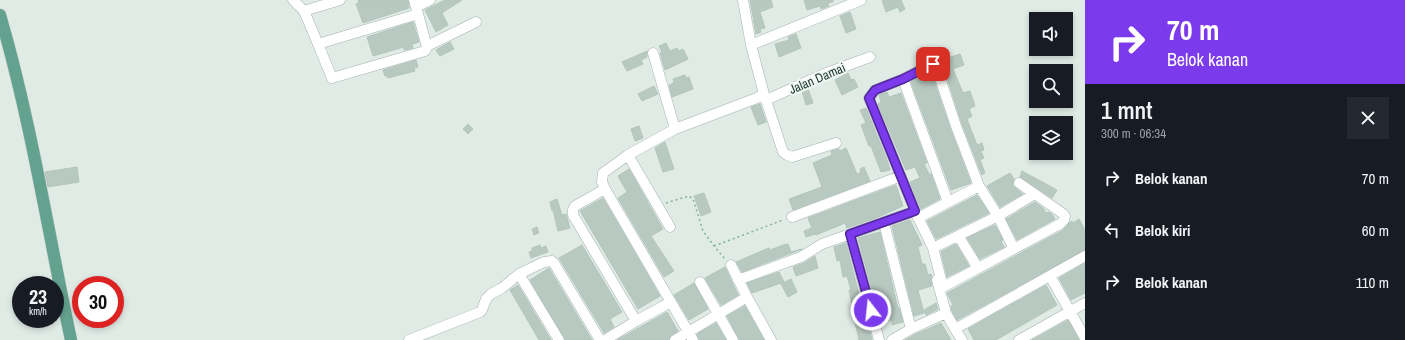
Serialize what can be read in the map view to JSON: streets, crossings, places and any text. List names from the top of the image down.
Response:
{
  "streets": {
    "street": ["Jalan Damai"]
  },
  "page": {
    "turn": ["70 m", "Belok kanan"],
    "heading": ["1 mnt", "300 m · 06:34"],
    "list": [
      {
        "name": "Belok kanan",
        "value": "70 m"
      },
      {
        "name": "Belok kiri",
        "value": "60 m"
      },
      {
        "name": "Belok kanan",
        "value": "110 m"
      }
    ],
    "speed": "23 km/h",
    "limit": "30"
  }
}
